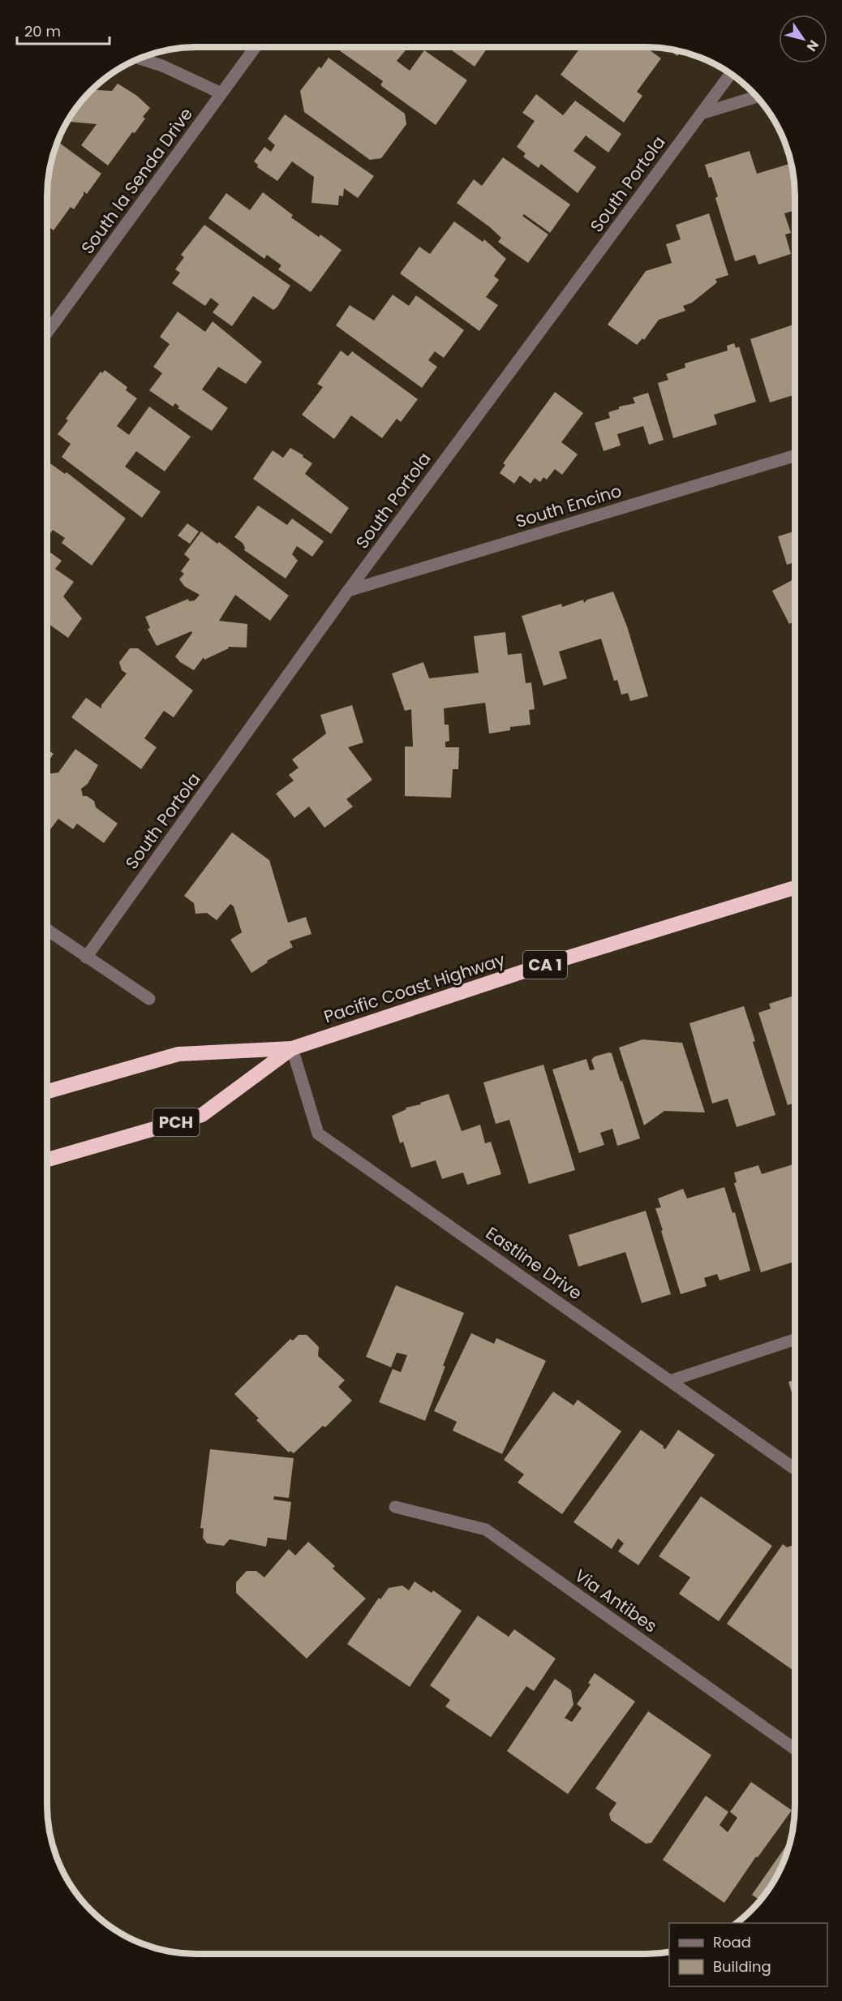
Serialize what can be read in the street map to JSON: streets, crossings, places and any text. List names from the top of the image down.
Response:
{
  "streets": {
    "highway": ["CA 1", "Pacific Coast Highway", "PCH"],
    "street": [
      "South la Senda Drive",
      "South Portola",
      "South Encino",
      "Eastline Drive",
      "Via Antibes"
    ]
  },
  "crossings": [
    ["South Portola", "South Encino"],
    ["Pacific Coast Highway", "Eastline Drive"]
  ],
  "legend": ["Road", "Building"],
  "scale_bar": "20 m",
  "north": "bottom right"
}
